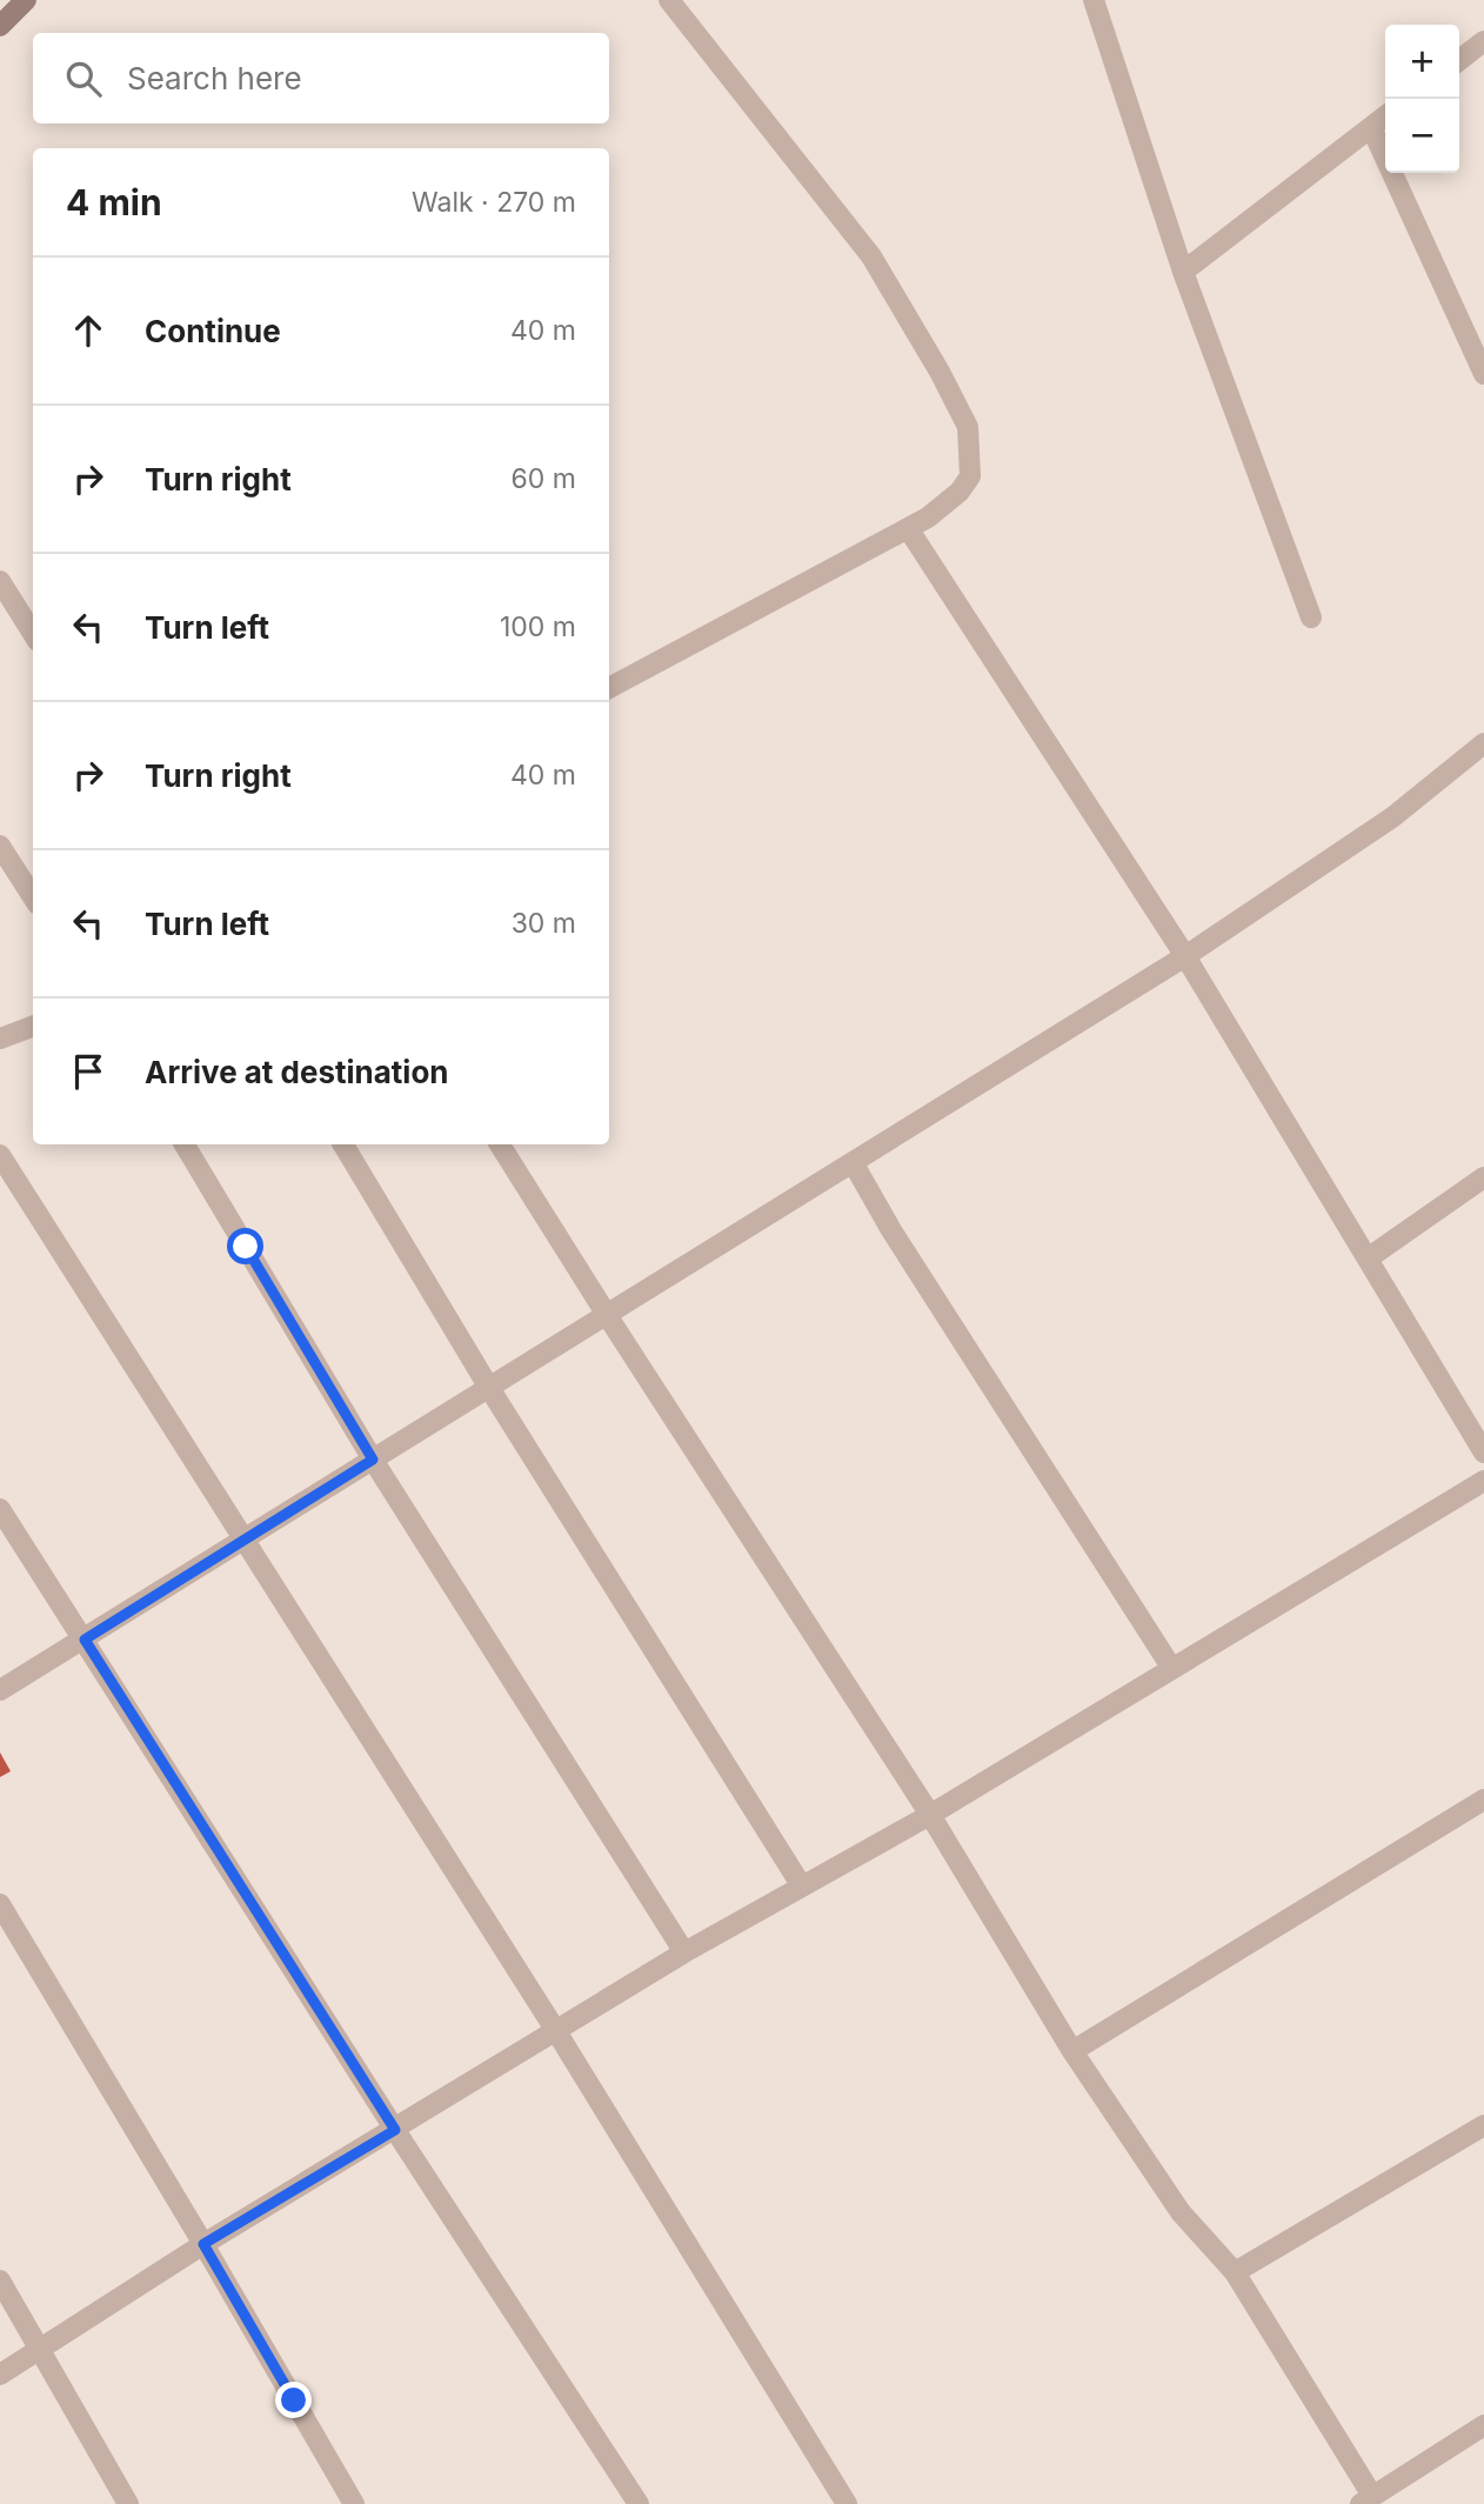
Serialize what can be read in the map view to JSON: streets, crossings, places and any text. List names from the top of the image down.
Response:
{
  "page": {
    "map_buttons": ["+", "−"],
    "search": "Search here",
    "heading": ["4 min", "Walk · 270 m"],
    "list": [
      ["Continue", "40 m"],
      ["Turn right", "60 m"],
      ["Turn left", "100 m"],
      ["Turn right", "40 m"],
      ["Turn left", "30 m"],
      "Arrive at destination"
    ]
  }
}
